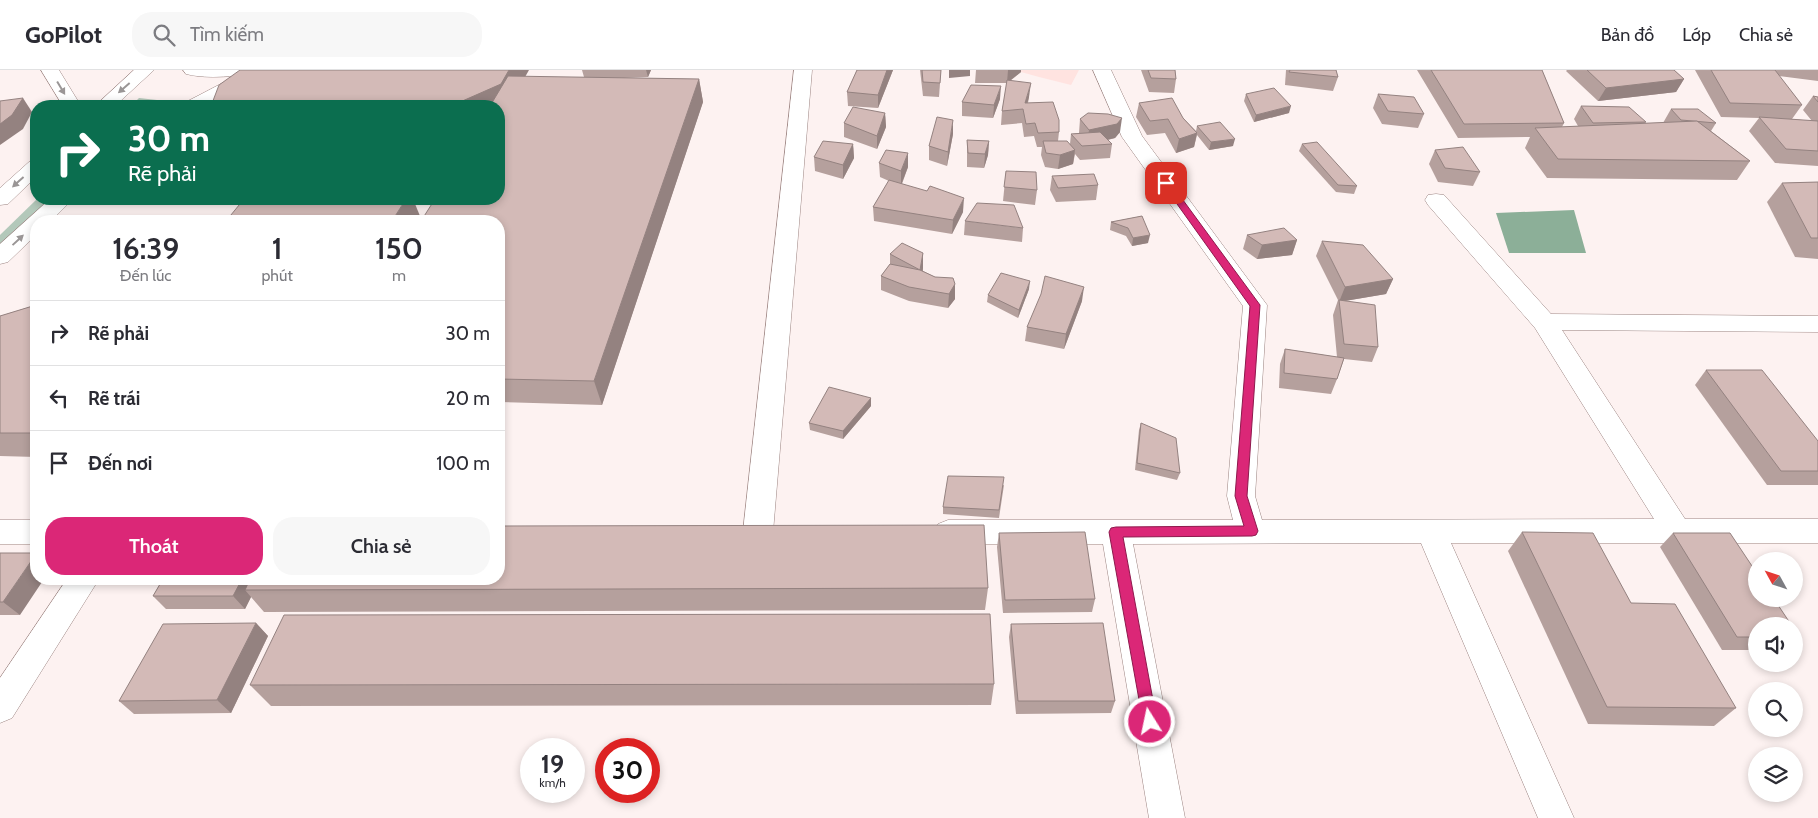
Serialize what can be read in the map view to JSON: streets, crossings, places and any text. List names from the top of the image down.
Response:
{
  "north": "top left",
  "page": {
    "header": "GoPilot",
    "search": "Tìm kiếm",
    "nav": ["Bản đồ", "Lớp", "Chia sẻ"],
    "turn": ["30 m", "Rẽ phải"],
    "eta": [
      "16:39",
      "Đến lúc",
      "1",
      "phút",
      "150",
      "m"
    ],
    "list": [
      {
        "name": "Rẽ phải",
        "value": "30 m"
      },
      {
        "name": "Rẽ trái",
        "value": "20 m"
      },
      {
        "name": "Đến nơi",
        "value": "100 m"
      }
    ],
    "buttons": ["Thoát", "Chia sẻ"],
    "speed": "19 km/h",
    "limit": "30"
  }
}
